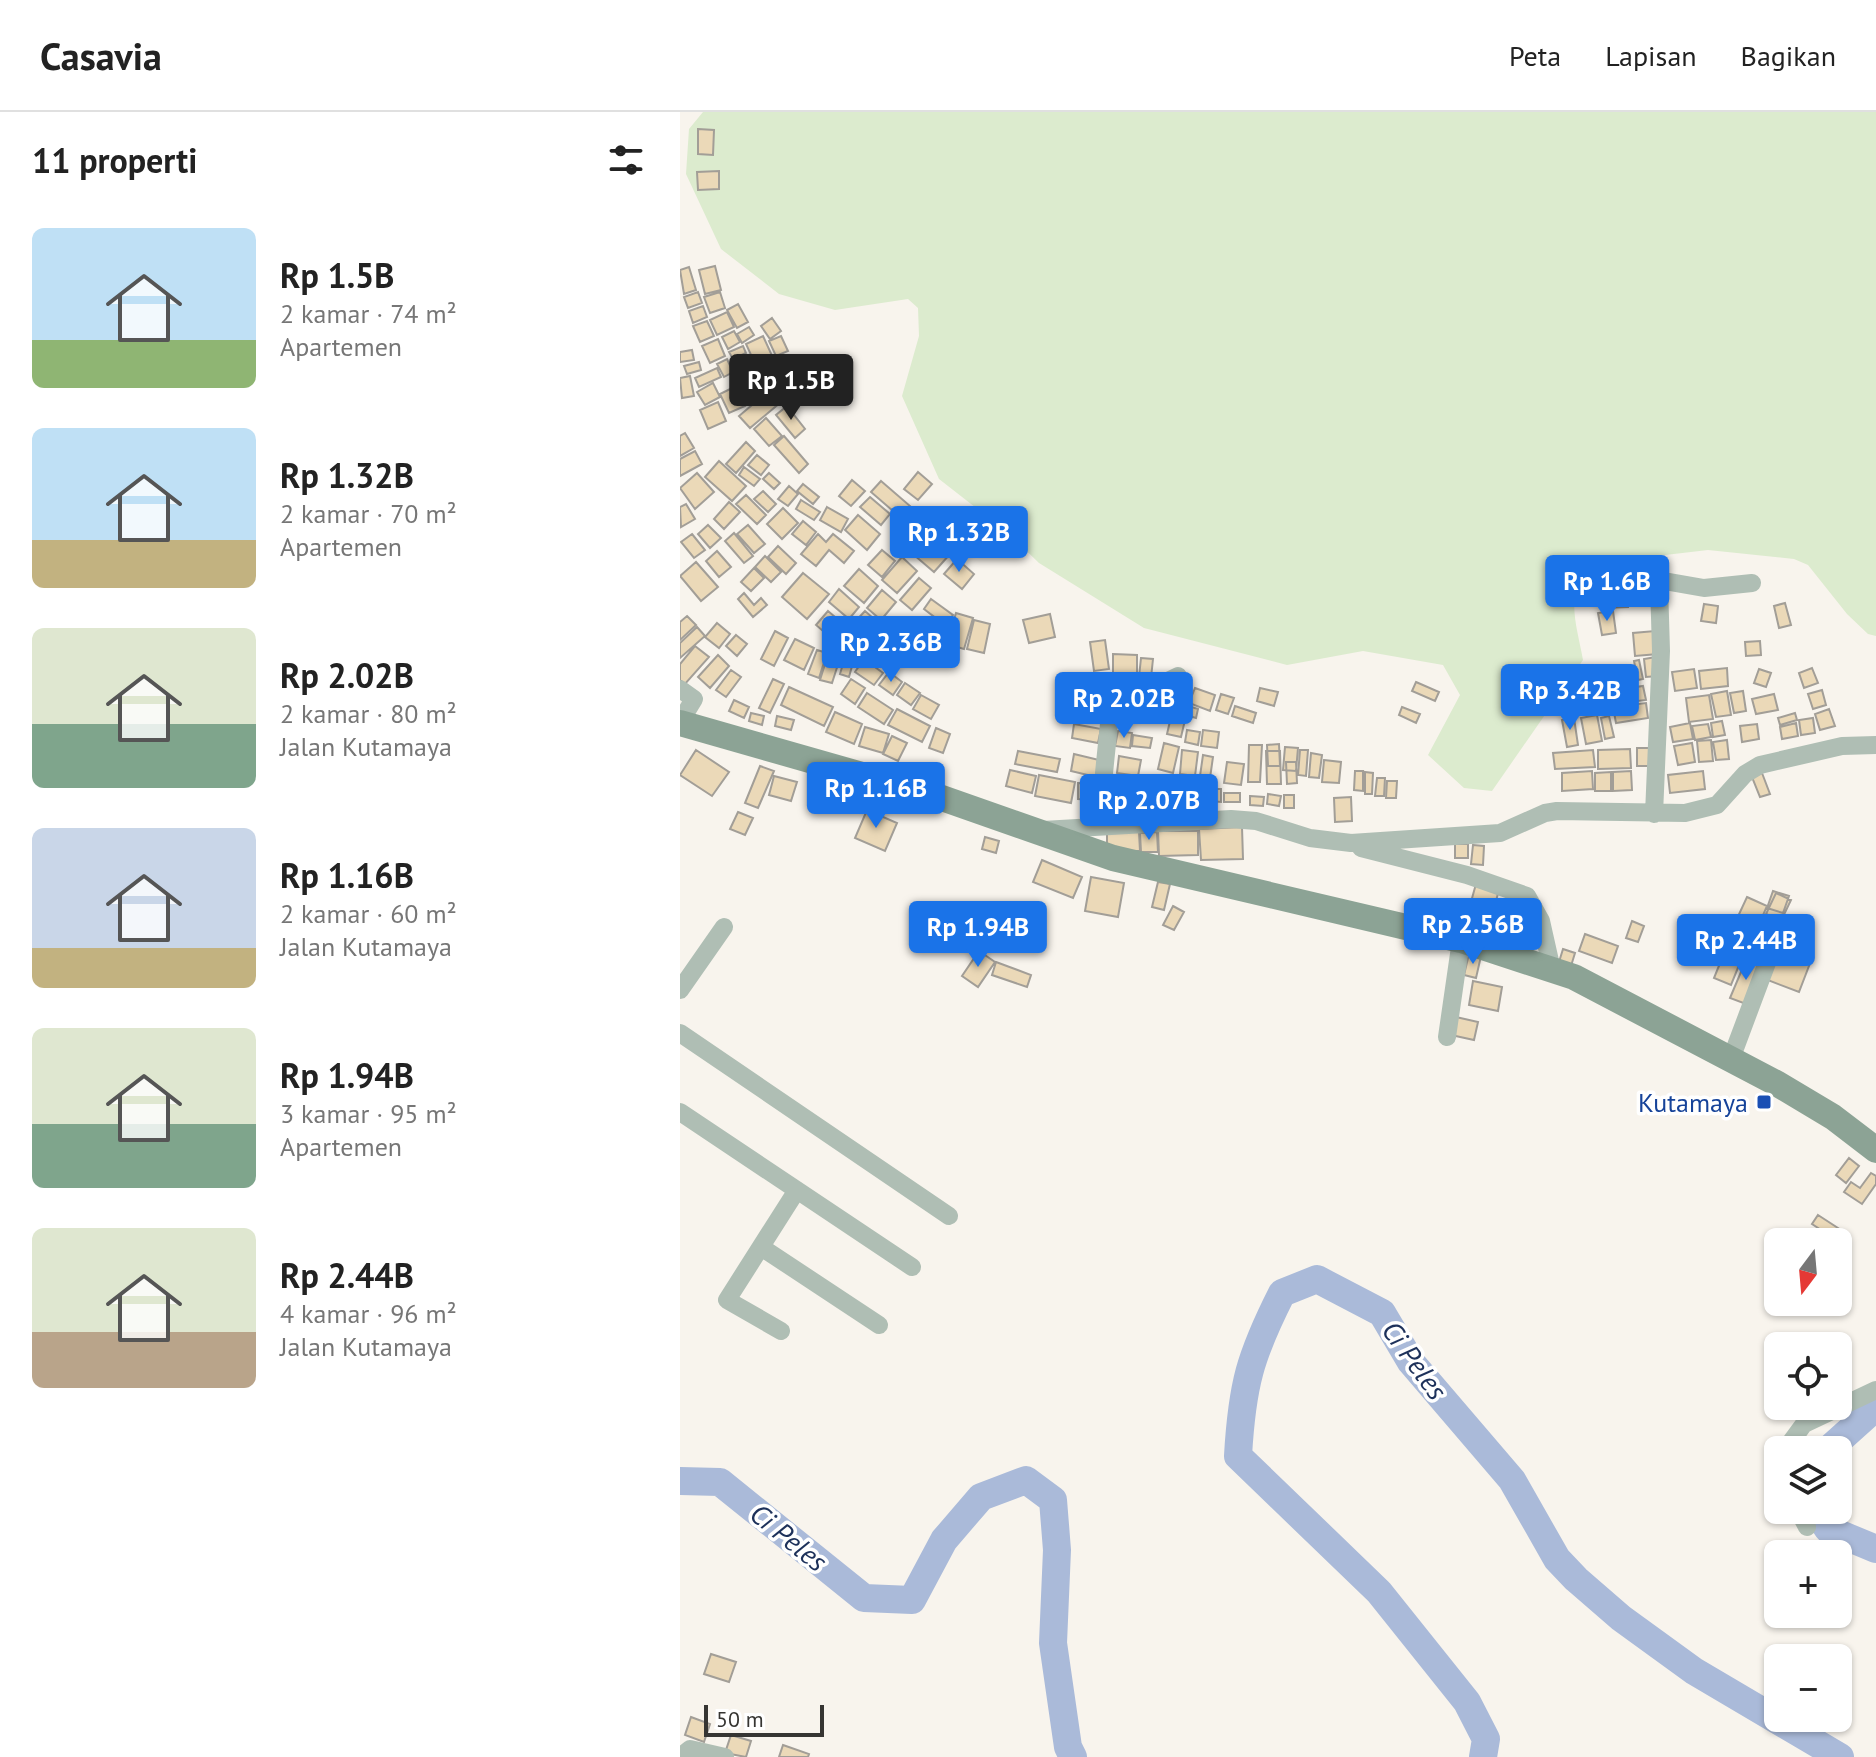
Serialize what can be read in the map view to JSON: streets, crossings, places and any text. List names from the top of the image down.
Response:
{
  "water": ["Ci Peles"],
  "places": {
    "transit": ["Kutamaya"]
  },
  "scale_bar": "50 m",
  "north": "bottom",
  "page": {
    "header": "Casavia",
    "nav": ["Peta", "Lapisan", "Bagikan"],
    "heading": "11 properti",
    "list": [
      {
        "name": "Rp 1.5B",
        "note": "2 kamar · 74 m² · Apartemen"
      },
      {
        "name": "Rp 1.32B",
        "note": "2 kamar · 70 m² · Apartemen"
      },
      {
        "name": "Rp 2.02B",
        "note": "2 kamar · 80 m² · Jalan Kutamaya"
      },
      {
        "name": "Rp 1.16B",
        "note": "2 kamar · 60 m² · Jalan Kutamaya"
      },
      {
        "name": "Rp 1.94B",
        "note": "3 kamar · 95 m² · Apartemen"
      },
      {
        "name": "Rp 2.44B",
        "note": "4 kamar · 96 m² · Jalan Kutamaya"
      }
    ],
    "price": [
      "Rp 1.5B",
      "Rp 1.32B",
      "Rp 1.6B",
      "Rp 2.36B",
      "Rp 3.42B",
      "Rp 2.02B",
      "Rp 1.16B",
      "Rp 2.07B",
      "Rp 2.56B",
      "Rp 1.94B",
      "Rp 2.44B"
    ],
    "map_buttons": ["+", "−"],
    "scale": "50 m"
  }
}
